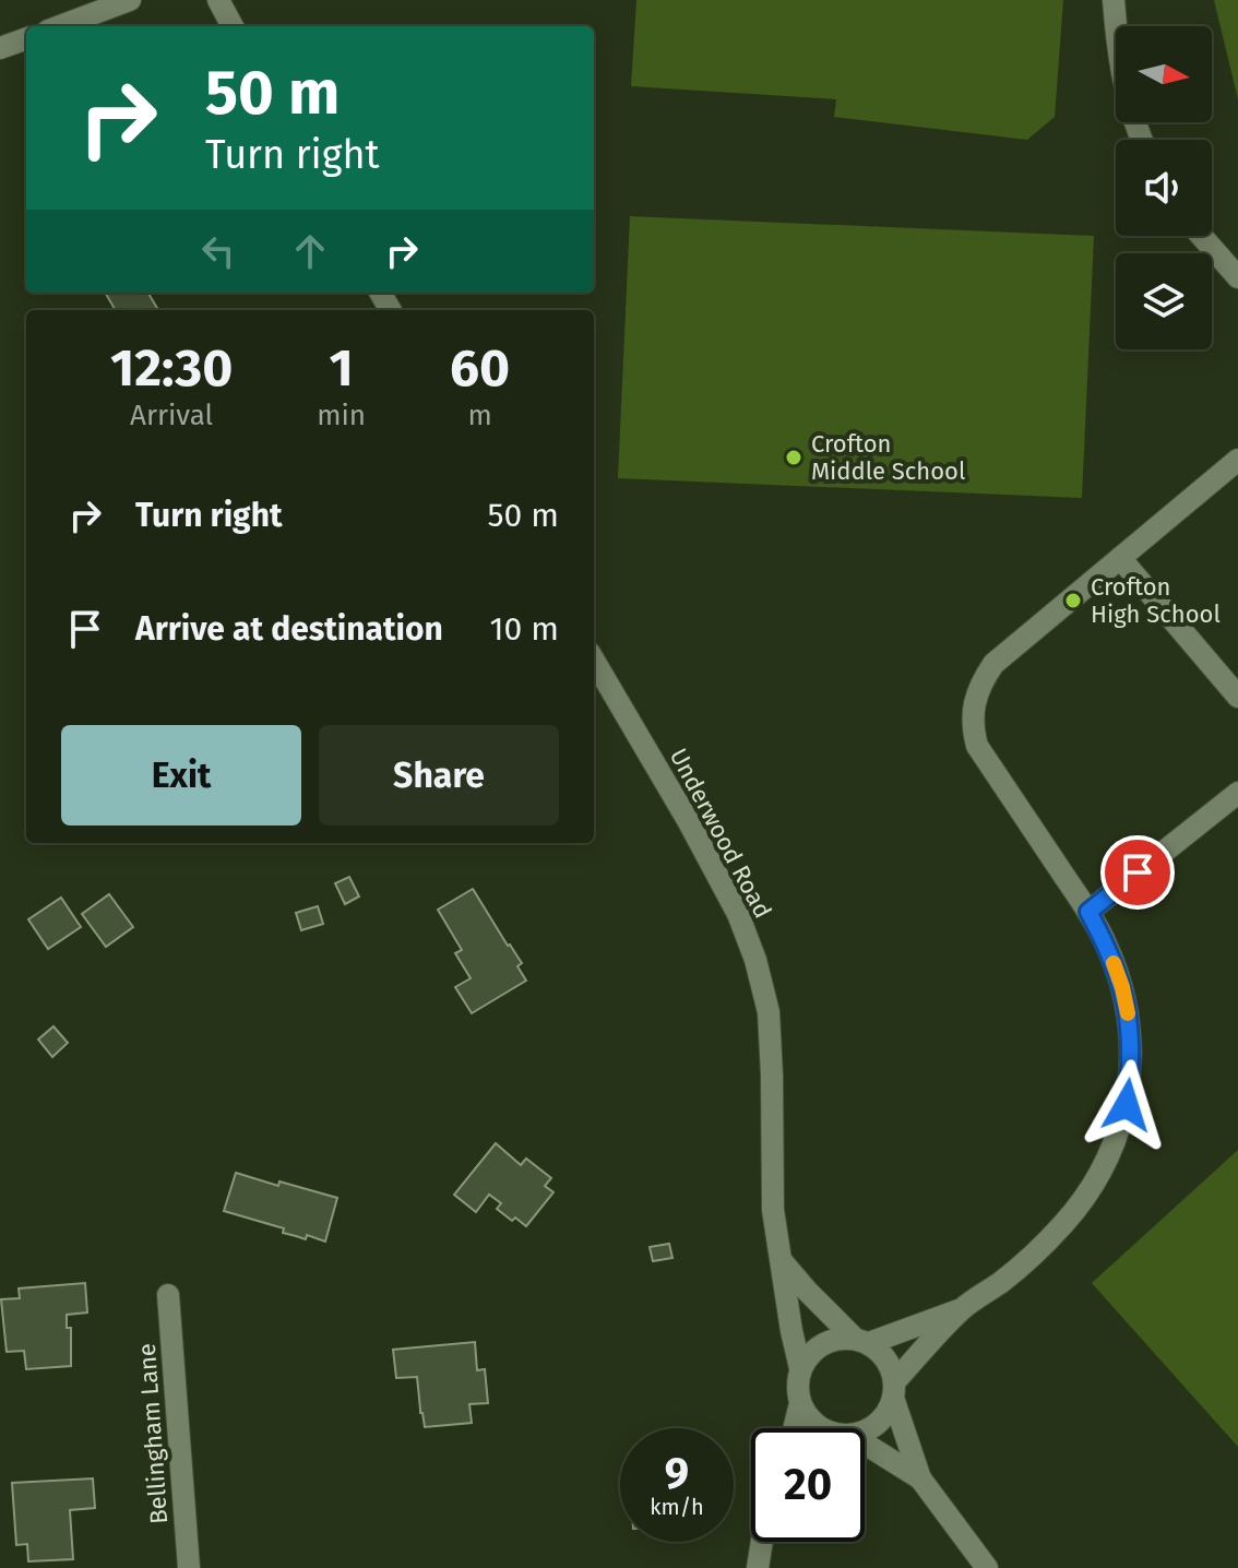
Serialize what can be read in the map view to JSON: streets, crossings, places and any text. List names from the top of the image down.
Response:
{
  "streets": {
    "street": ["Underwood Road", "Bellingham Lane"]
  },
  "places": ["Crofton Middle School", "Crofton High School"],
  "north": "right",
  "page": {
    "turn": ["50 m", "Turn right"],
    "eta": [
      "12:30",
      "Arrival",
      "1",
      "min",
      "60",
      "m"
    ],
    "list": [
      {
        "name": "Turn right",
        "value": "50 m"
      },
      {
        "name": "Arrive at destination",
        "value": "10 m"
      }
    ],
    "buttons": ["Exit", "Share"],
    "speed": "9 km/h",
    "limit": "20"
  }
}
